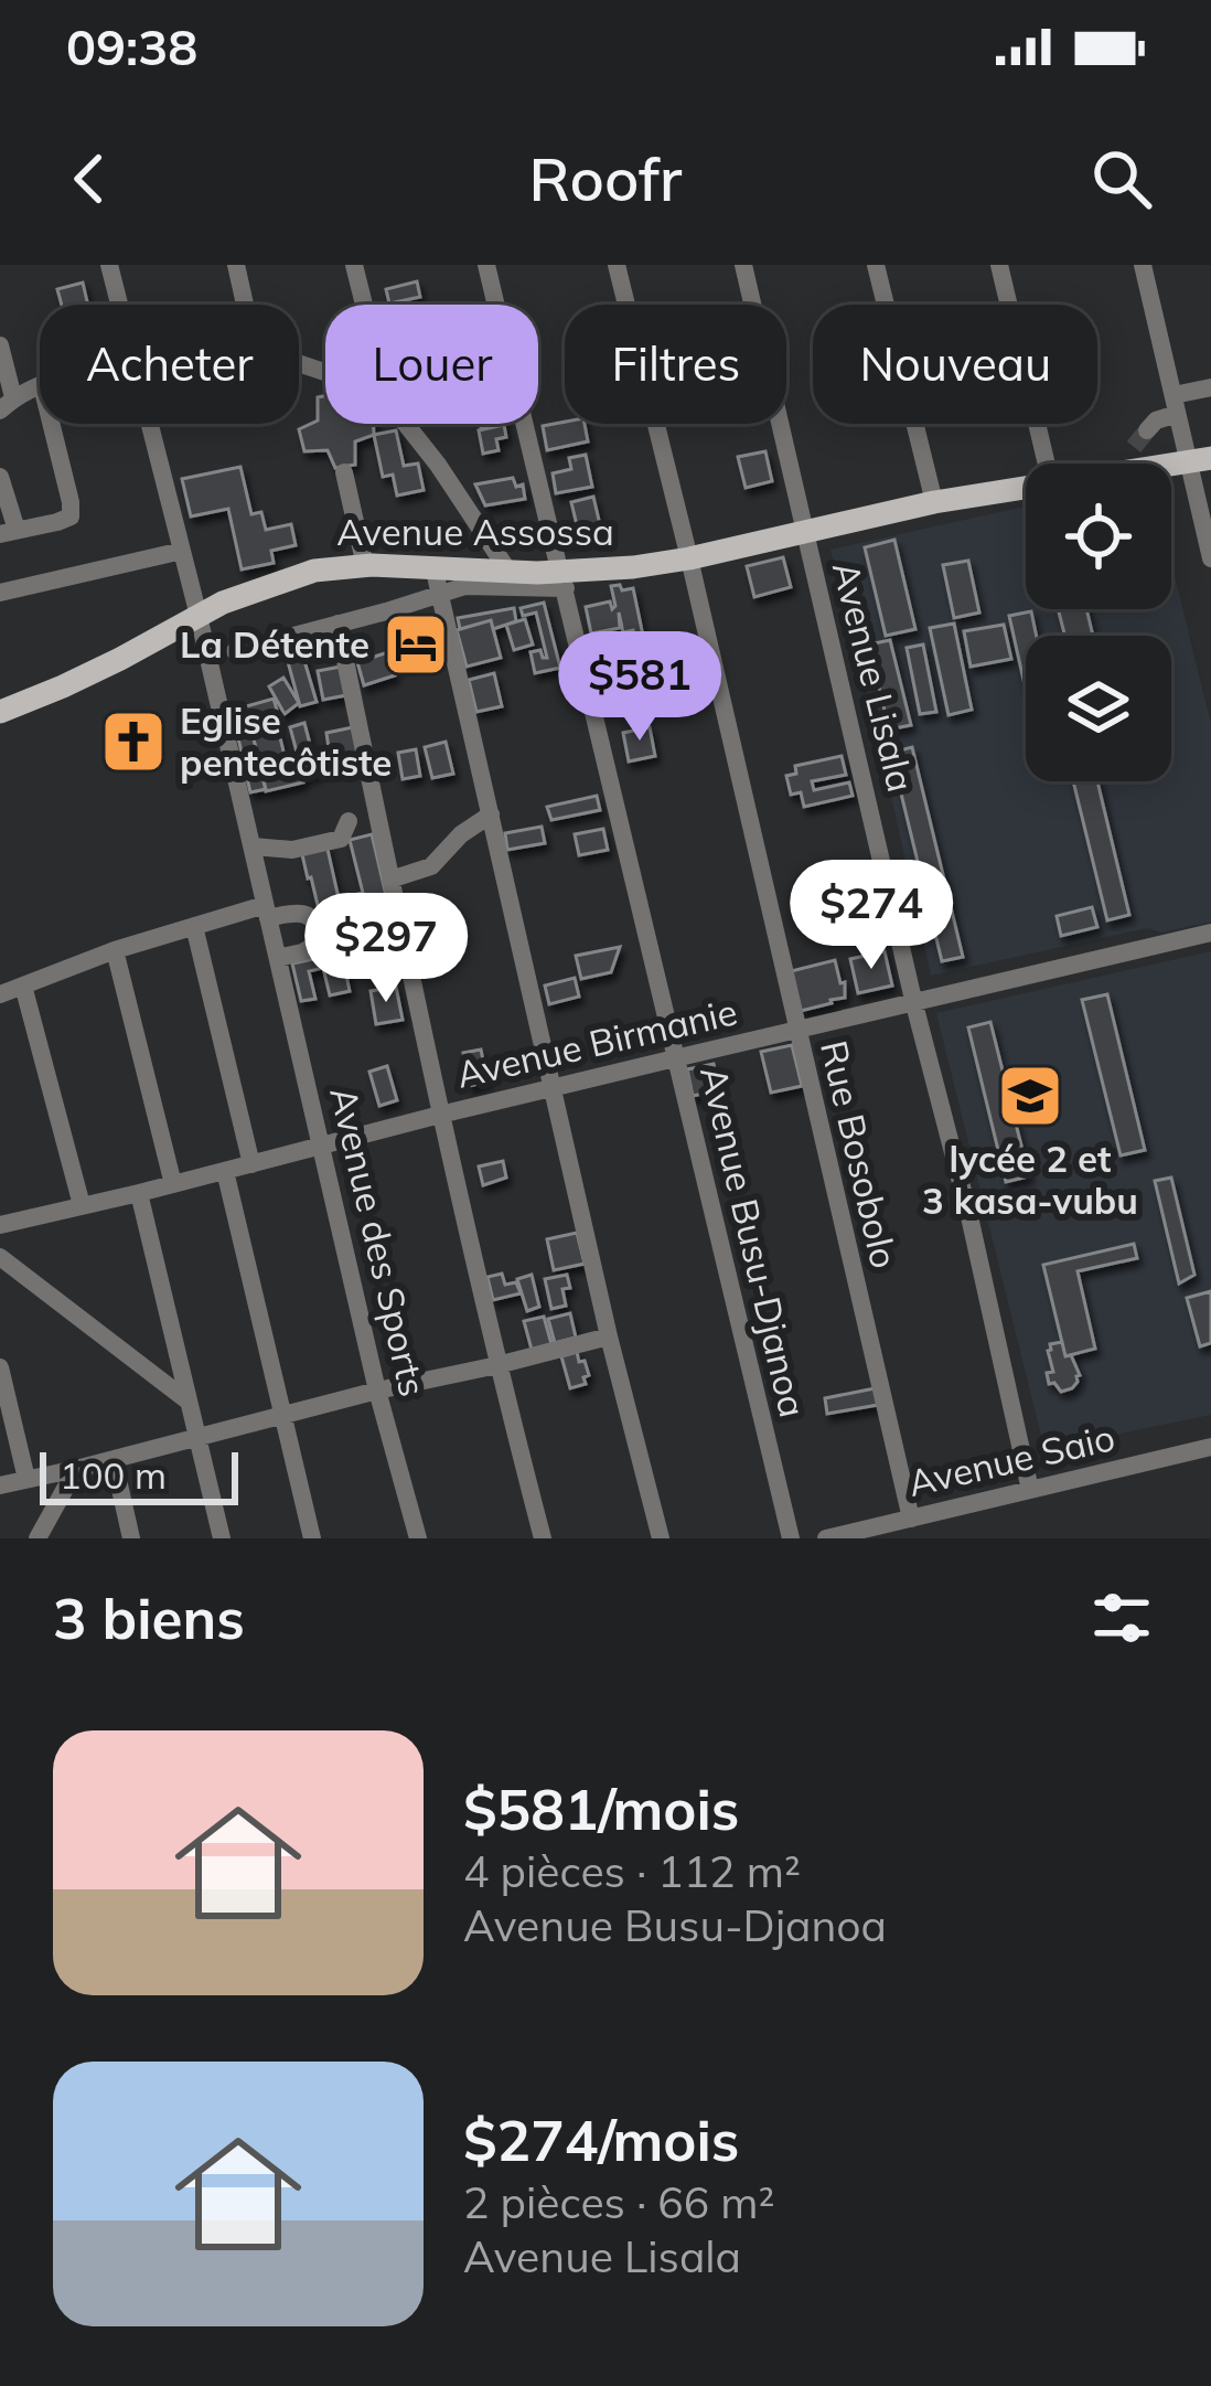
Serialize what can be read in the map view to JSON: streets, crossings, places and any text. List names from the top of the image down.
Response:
{
  "streets": {
    "main road": ["Avenue Assossa"],
    "street": [
      "Avenue Lisala",
      "Avenue Birmanie",
      "Rue Bosobolo",
      "Avenue des Sports",
      "Avenue Busu-Djanoa",
      "Avenue Saio"
    ]
  },
  "crossings": [
    ["Avenue Assossa", "Avenue Lisala"],
    ["Avenue Assossa", "Rue Bosobolo"],
    ["Avenue Assossa", "Avenue des Sports"],
    ["Avenue Assossa", "Avenue Busu-Djanoa"],
    ["Avenue Lisala", "Avenue Birmanie"],
    ["Avenue Lisala", "Avenue Saio"],
    ["Avenue Birmanie", "Rue Bosobolo"],
    ["Avenue Birmanie", "Avenue des Sports"],
    ["Avenue Birmanie", "Avenue Busu-Djanoa"],
    ["Rue Bosobolo", "Avenue Saio"]
  ],
  "places": {
    "hotel": ["La Détente"],
    "church": ["Eglise pentecôtiste"],
    "school or university": ["lycée 2 et 3 kasa-vubu"]
  },
  "scale_bar": "100 m",
  "page": {
    "status": "09:38",
    "header": "Roofr",
    "chip": [
      "Acheter",
      "Louer",
      "Filtres",
      "Nouveau"
    ],
    "price": ["$581", "$274", "$297"],
    "scale": "100 m",
    "heading": "3 biens",
    "list": [
      {
        "name": "$581/mois",
        "note": "4 pièces · 112 m² · Avenue Busu-Djanoa"
      },
      {
        "name": "$274/mois",
        "note": "2 pièces · 66 m² · Avenue Lisala"
      }
    ]
  }
}
